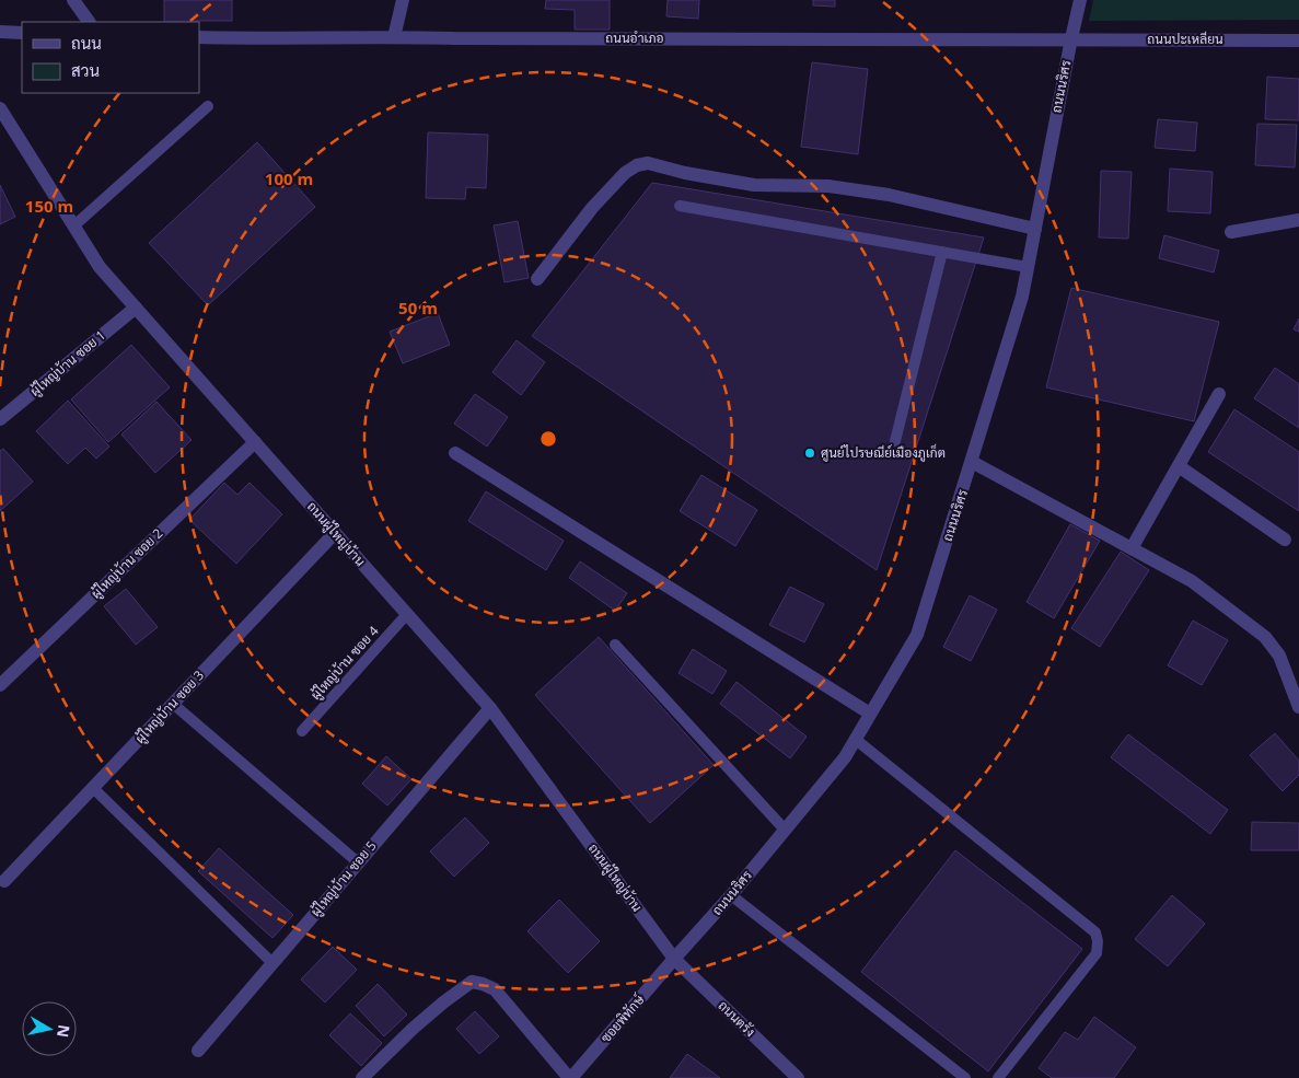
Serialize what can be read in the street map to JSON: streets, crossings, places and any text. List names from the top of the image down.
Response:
{
  "streets": {
    "street": [
      "ถนนอำเภอ",
      "ถนนปะเหลียน",
      "ถนนนริศร",
      "ผู้ใหญ่บ้าน ซอย 1",
      "ถนนผู้ใหญ่บ้าน",
      "ผู้ใหญ่บ้าน ซอย 2",
      "ผู้ใหญ่บ้าน ซอย 3",
      "ผู้ใหญ่บ้าน ซอย 5",
      "ซอยพิทักษ์",
      "ถนนตรัง"
    ],
    "lane": ["ผู้ใหญ่บ้าน ซอย 4"]
  },
  "crossings": [
    ["ถนนอำเภอ", "ถนนปะเหลียน"],
    ["ถนนอำเภอ", "ถนนนริศร"],
    ["ถนนปะเหลียน", "ถนนนริศร"],
    ["ถนนนริศร", "ถนนผู้ใหญ่บ้าน"],
    ["ถนนนริศร", "ซอยพิทักษ์"],
    ["ถนนนริศร", "ถนนตรัง"],
    ["ผู้ใหญ่บ้าน ซอย 1", "ถนนผู้ใหญ่บ้าน"],
    ["ถนนผู้ใหญ่บ้าน", "ผู้ใหญ่บ้าน ซอย 2"],
    ["ถนนผู้ใหญ่บ้าน", "ผู้ใหญ่บ้าน ซอย 4"],
    ["ถนนผู้ใหญ่บ้าน", "ผู้ใหญ่บ้าน ซอย 3"],
    ["ถนนผู้ใหญ่บ้าน", "ผู้ใหญ่บ้าน ซอย 5"],
    ["ถนนผู้ใหญ่บ้าน", "ซอยพิทักษ์"],
    ["ถนนผู้ใหญ่บ้าน", "ถนนตรัง"],
    ["ซอยพิทักษ์", "ถนนตรัง"]
  ],
  "places": ["ศูนย์ไปรษณีย์เมืองภูเก็ต"],
  "legend": ["ถนน", "สวน"],
  "north": "right",
  "rings": ["100 m", "150 m", "50 m"]
}
